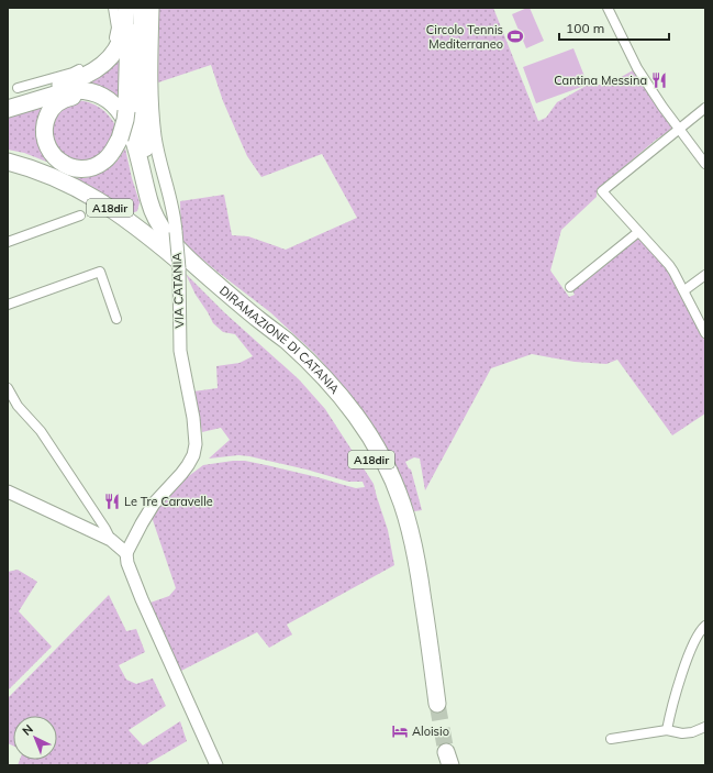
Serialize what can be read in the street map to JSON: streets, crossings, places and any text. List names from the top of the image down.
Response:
{
  "streets": {
    "highway": ["A18dir", "DIRAMAZIONE DI CATANIA"],
    "main road": ["VIA CATANIA"]
  },
  "places": {
    "sports": ["Circolo Tennis Mediterraneo"],
    "restaurant": ["Cantina Messina", "Le Tre Caravelle"],
    "hotel": ["Aloisio"]
  },
  "scale_bar": "100 m",
  "north": "top left"
}
